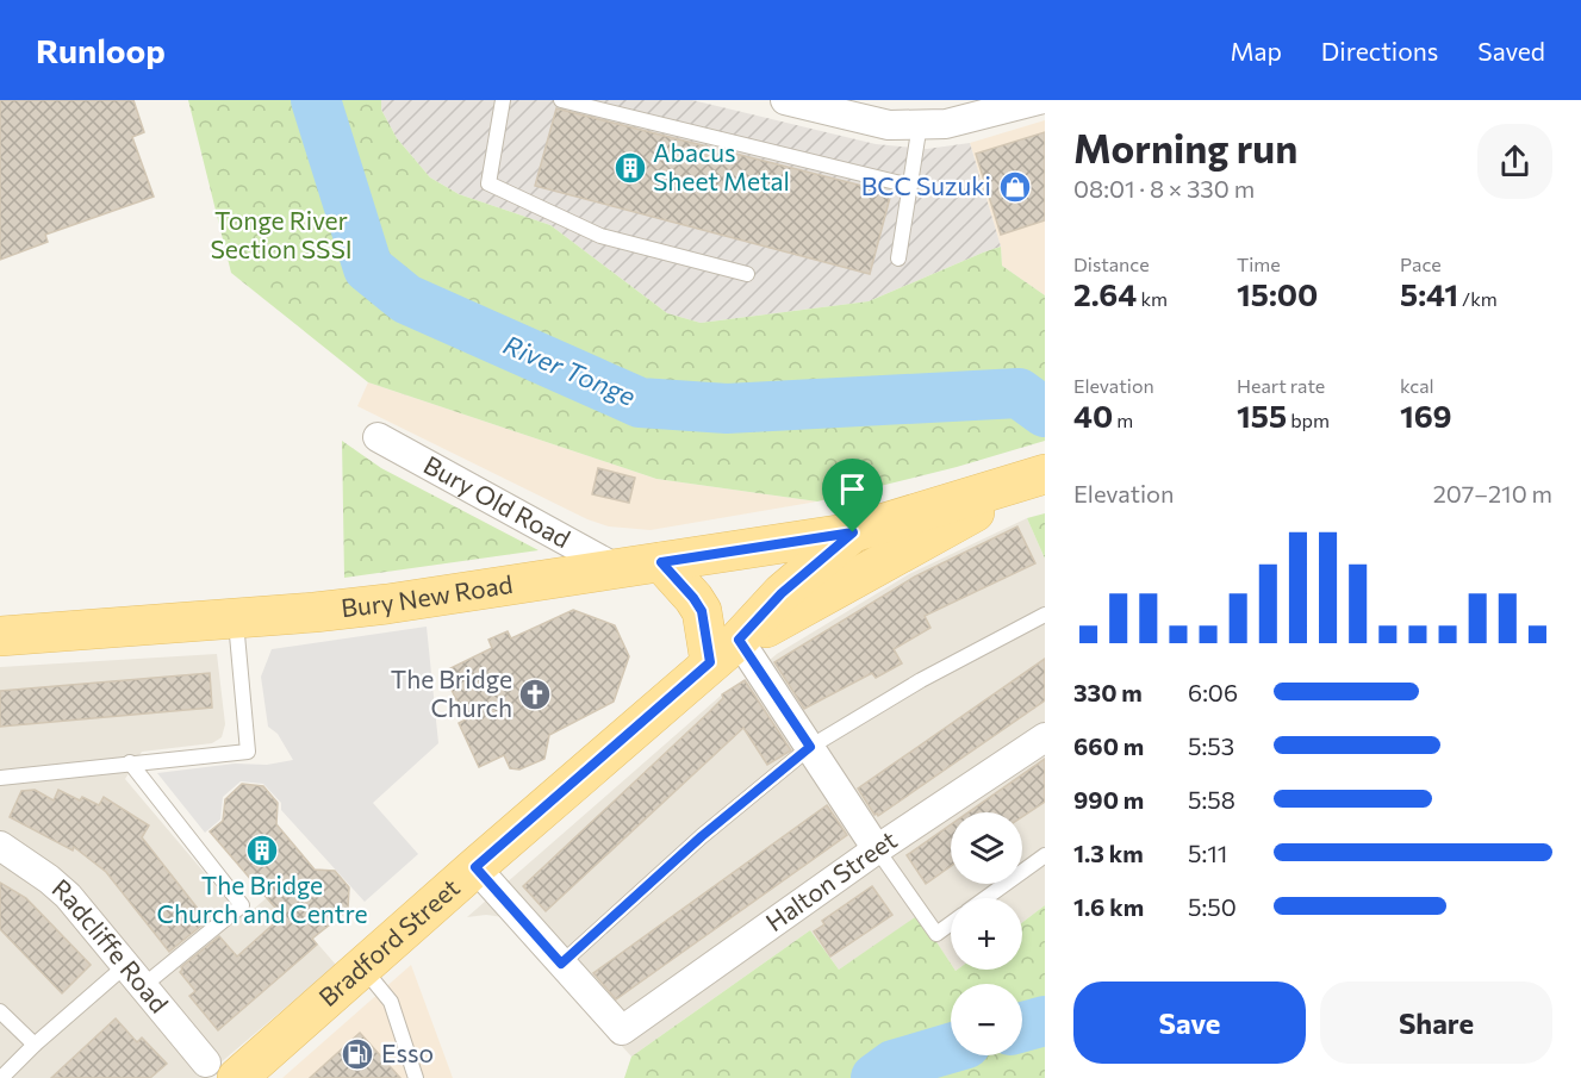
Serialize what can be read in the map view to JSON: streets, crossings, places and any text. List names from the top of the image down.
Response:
{
  "streets": {
    "main road": ["Bury New Road", "Bradford Street"],
    "street": ["Bury Old Road", "Halton Street", "Radcliffe Road"]
  },
  "crossings": [
    ["Bury Old Road", "Bury New Road"],
    ["Bury New Road", "Bradford Street"],
    ["Bradford Street", "Radcliffe Road"]
  ],
  "water": ["River Tonge"],
  "parks": ["Tonge River Section SSSI"],
  "places": {
    "building": ["Abacus Sheet Metal", "The Bridge Church and Centre"],
    "shop": ["BCC Suzuki"],
    "church": ["The Bridge Church"],
    "fuel station": ["Esso"]
  },
  "page": {
    "header": "Runloop",
    "nav": ["Map", "Directions", "Saved"],
    "heading": ["Morning run", "08:01 · 8 × 330 m"],
    "stats": [
      ["Distance", "2.64 km"],
      ["Time", "15:00"],
      ["Pace", "5:41 /km"],
      ["Elevation", "40 m"],
      ["Heart rate", "155 bpm"],
      ["kcal", "169"]
    ],
    "chart": ["Elevation", "207–210 m"],
    "list": [
      {
        "name": "330 m",
        "note": "6:06"
      },
      {
        "name": "660 m",
        "note": "5:53"
      },
      {
        "name": "990 m",
        "note": "5:58"
      },
      {
        "name": "1.3 km",
        "note": "5:11"
      },
      {
        "name": "1.6 km",
        "note": "5:50"
      }
    ],
    "map_buttons": ["+", "−"],
    "buttons": ["Save", "Share"]
  }
}
